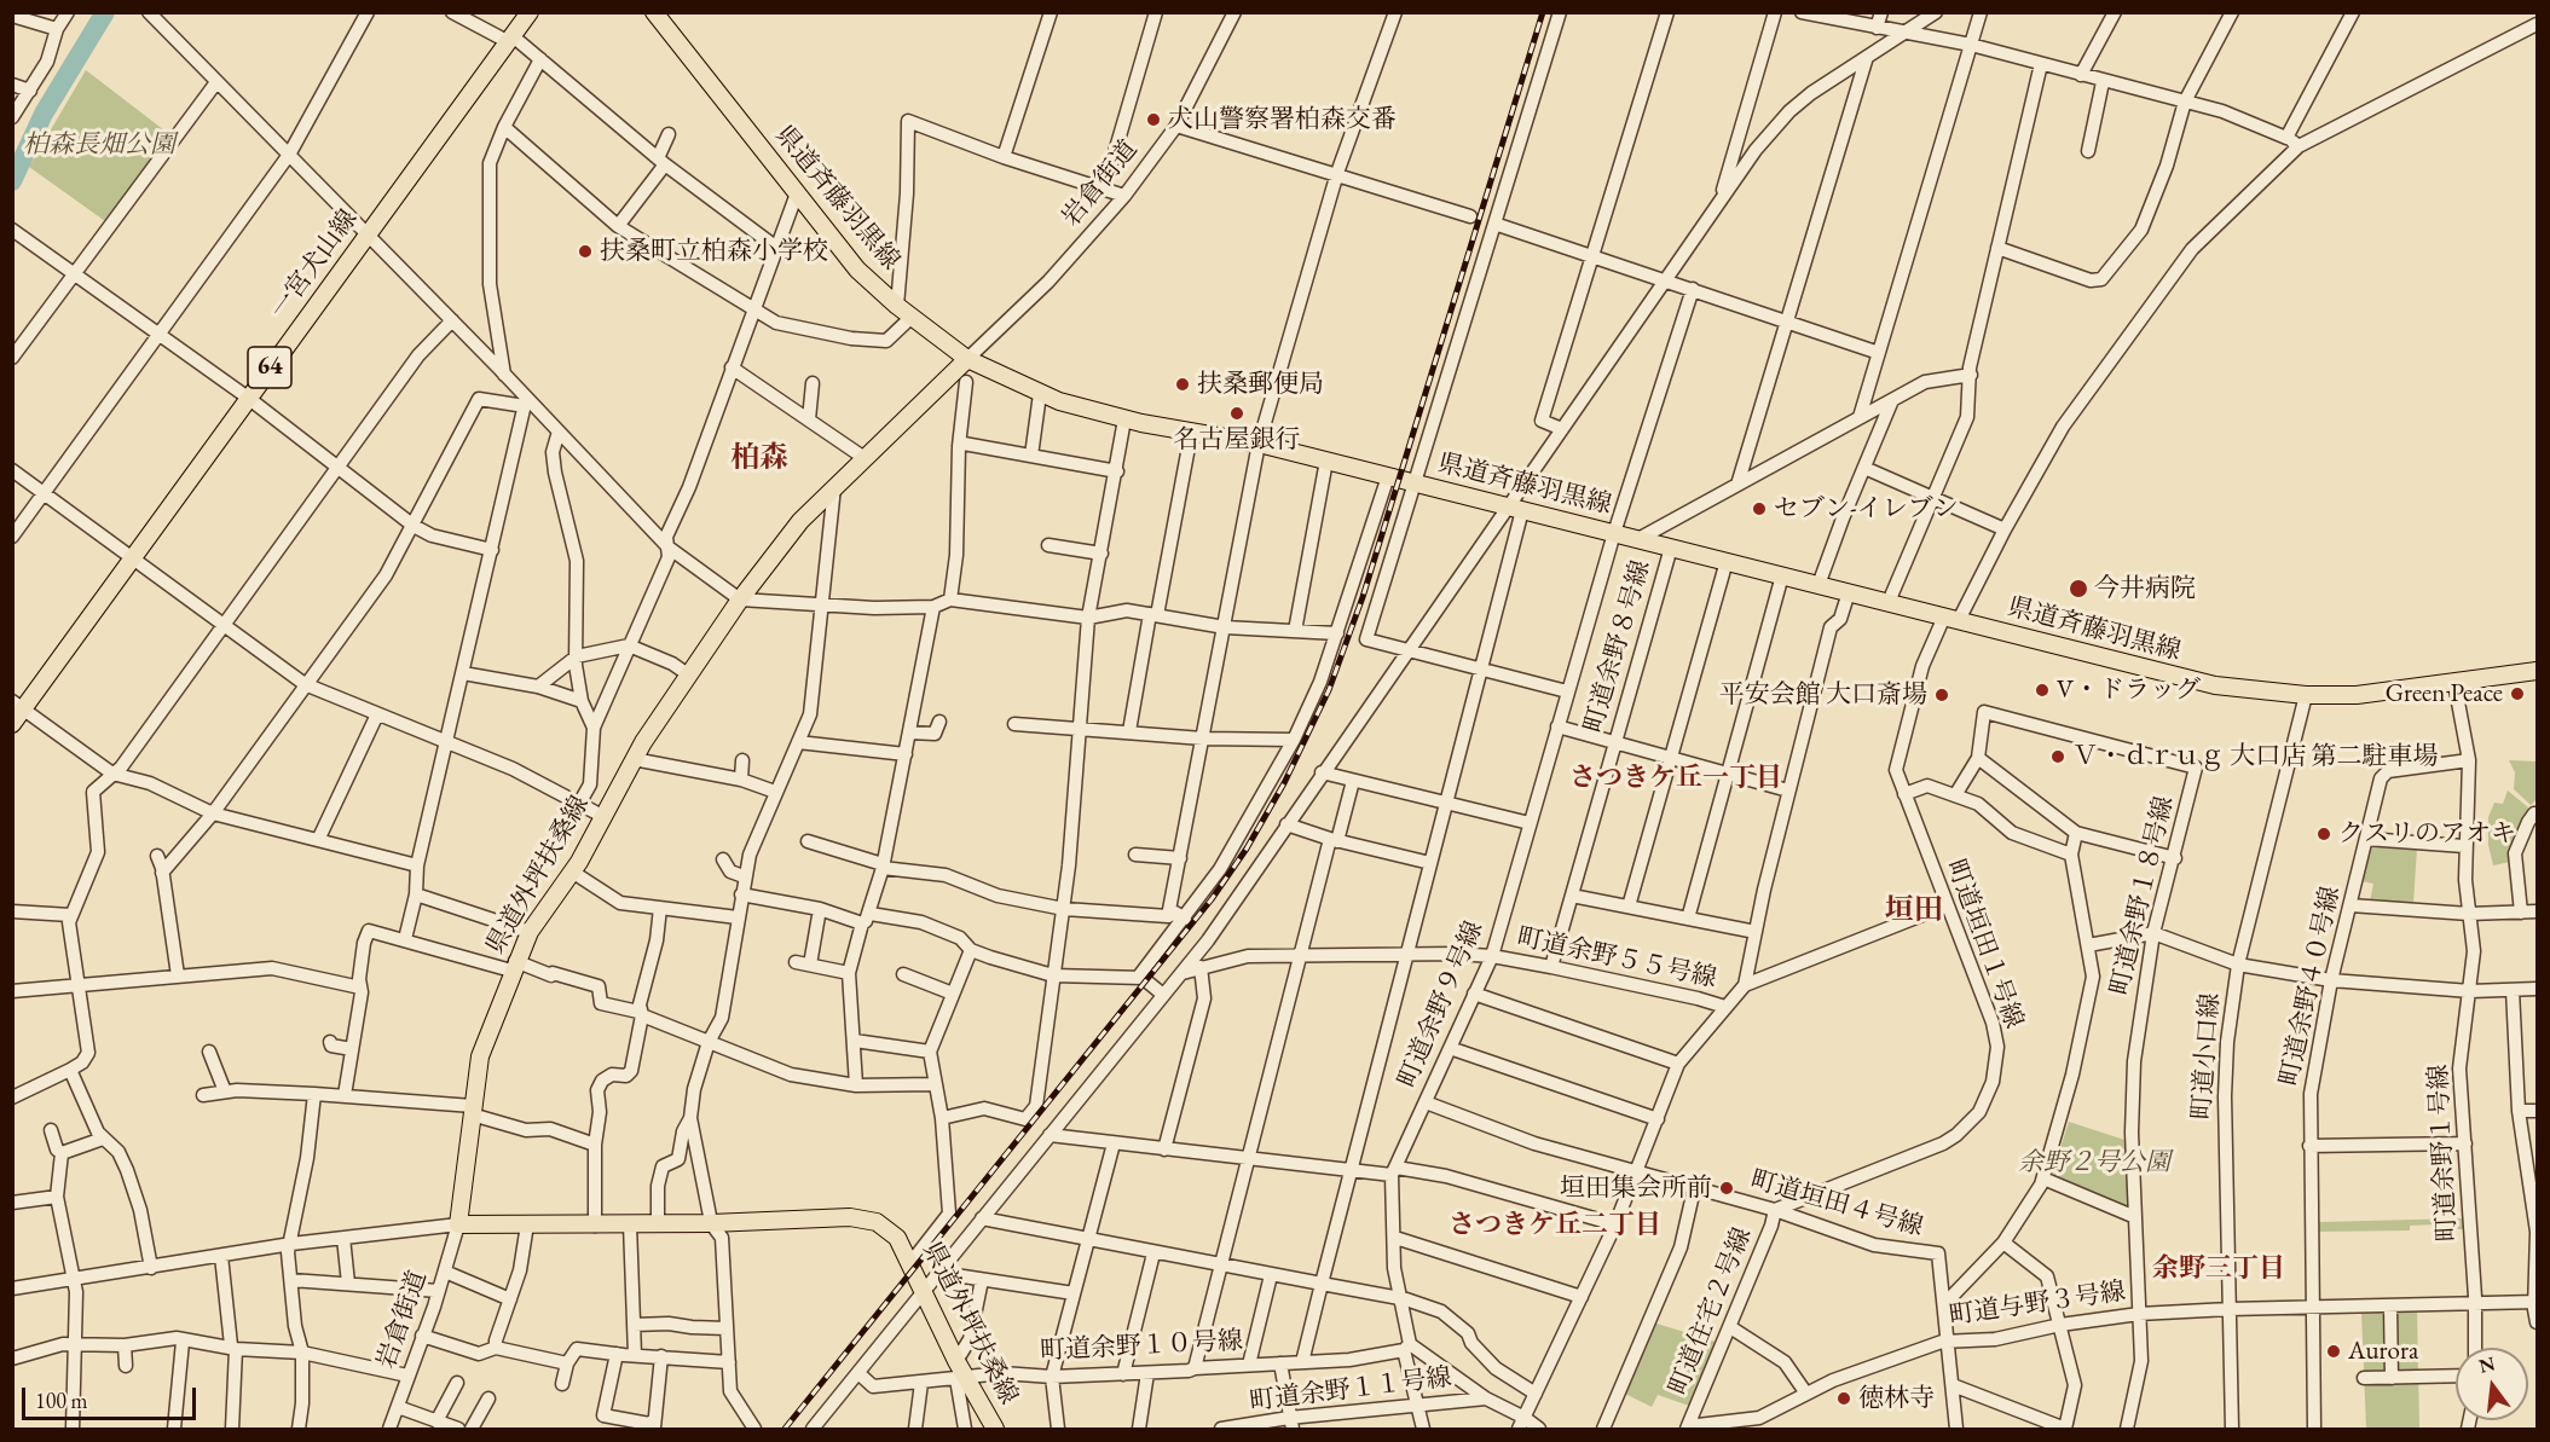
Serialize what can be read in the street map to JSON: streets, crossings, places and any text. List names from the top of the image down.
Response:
{
  "streets": {
    "main road": [
      "県道斉藤羽黒線",
      "一宮犬山線",
      "64",
      "県道外坪扶桑線"
    ],
    "street": [
      "岩倉街道",
      "町道余野８号線",
      "町道余野１８号線",
      "町道垣田１号線",
      "町道余野５５号線",
      "町道余野４０号線",
      "町道余野９号線",
      "町道小口線",
      "町道余野１号線",
      "町道垣田４号線",
      "町道与野３号線",
      "町道住宅２号線",
      "町道余野１０号線",
      "町道余野１１号線"
    ]
  },
  "crossings": [
    ["岩倉街道", "県道斉藤羽黒線"],
    ["岩倉街道", "県道外坪扶桑線"],
    ["県道斉藤羽黒線", "町道余野８号線"],
    ["県道斉藤羽黒線", "県道外坪扶桑線"],
    ["県道斉藤羽黒線", "町道垣田１号線"],
    ["県道斉藤羽黒線", "町道余野９号線"],
    ["県道斉藤羽黒線", "町道小口線"],
    ["県道斉藤羽黒線", "町道余野１号線"],
    ["町道余野８号線", "町道余野５５号線"],
    ["県道外坪扶桑線", "町道余野１０号線"],
    ["町道余野１８号線", "町道与野３号線"],
    ["町道垣田１号線", "町道垣田４号線"],
    ["町道垣田１号線", "町道住宅２号線"],
    ["町道余野５５号線", "町道余野９号線"],
    ["町道余野４０号線", "町道余野１号線"],
    ["町道余野４０号線", "町道与野３号線"],
    ["町道余野９号線", "町道垣田４号線"],
    ["町道余野９号線", "町道余野１０号線"],
    ["町道余野９号線", "町道余野１１号線"],
    ["町道小口線", "町道与野３号線"],
    ["町道余野１号線", "町道与野３号線"],
    ["町道垣田４号線", "町道与野３号線"],
    ["町道垣田４号線", "町道住宅２号線"],
    ["町道与野３号線", "町道住宅２号線"]
  ],
  "districts": [
    "柏森",
    "さつきケ丘一丁目",
    "垣田",
    "さつきケ丘二丁目",
    "余野三丁目"
  ],
  "parks": ["柏森長畑公園", "余野２号公園"],
  "places": [
    "犬山警察署柏森交番",
    "扶桑町立柏森小学校",
    "扶桑郵便局",
    "名古屋銀行",
    "セブン-イレブン",
    "今井病院",
    "V・ドラッグ",
    "Green Peace",
    "平安会館 大口斎場",
    "Ｖ・ｄｒｕｇ 大口店 第二駐車場",
    "クスリのアオキ",
    "垣田集会所前",
    "Aurora",
    "徳林寺"
  ],
  "scale_bar": "100 m",
  "north": "top"
}
